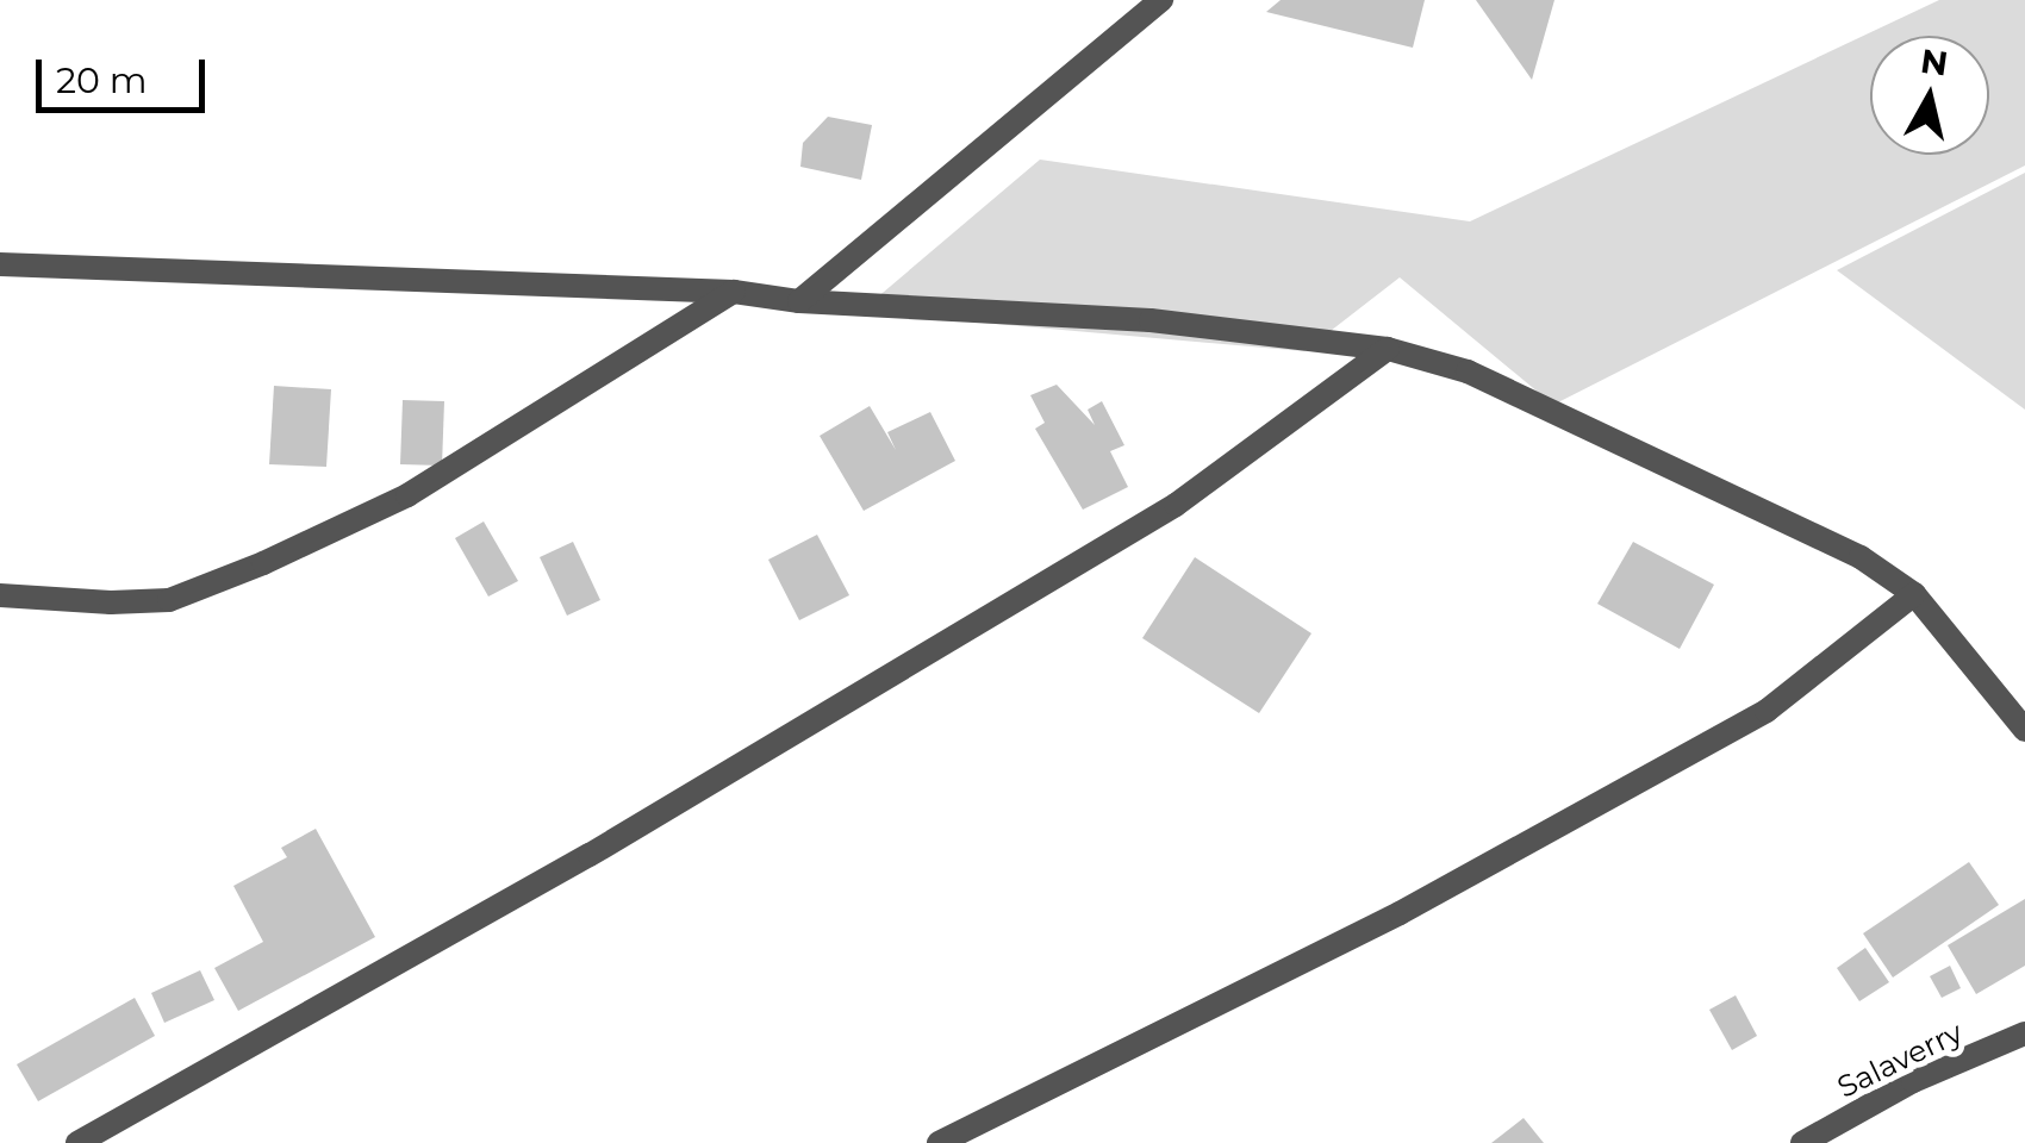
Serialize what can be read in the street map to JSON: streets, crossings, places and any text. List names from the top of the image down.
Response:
{
  "streets": {
    "street": ["Salaverry"]
  },
  "scale_bar": "20 m",
  "north": "top"
}
